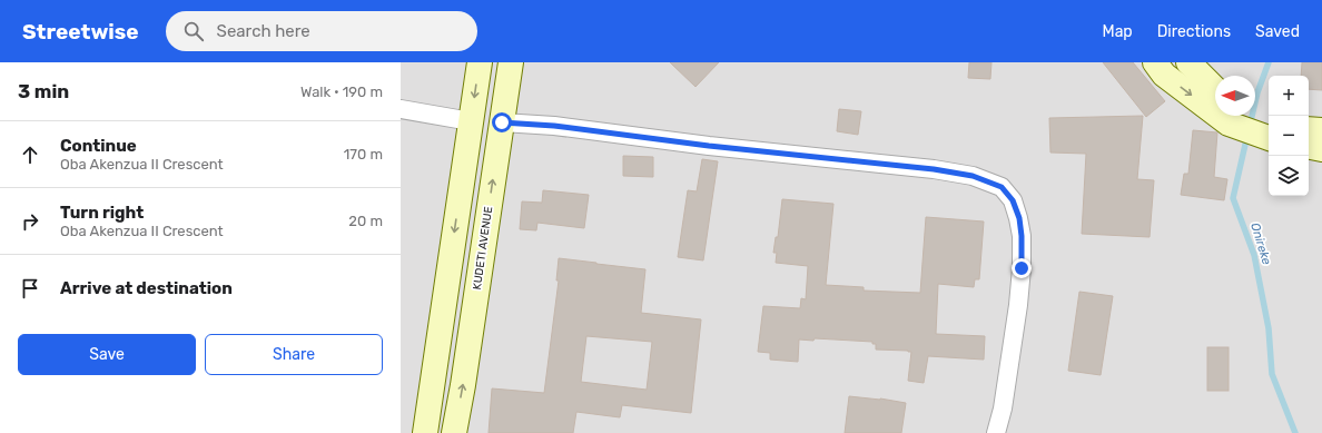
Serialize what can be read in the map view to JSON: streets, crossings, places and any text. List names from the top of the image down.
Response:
{
  "streets": {
    "main road": ["KUDETI AVENUE"]
  },
  "water": ["Onireke"],
  "north": "left",
  "page": {
    "header": "Streetwise",
    "search": "Search here",
    "nav": ["Map", "Directions", "Saved"],
    "heading": ["3 min", "Walk · 190 m"],
    "map_buttons": ["+", "−"],
    "list": [
      ["Continue", "Oba Akenzua II Crescent", "170 m"],
      ["Turn right", "Oba Akenzua II Crescent", "20 m"],
      "Arrive at destination"
    ],
    "buttons": ["Save", "Share"]
  }
}
